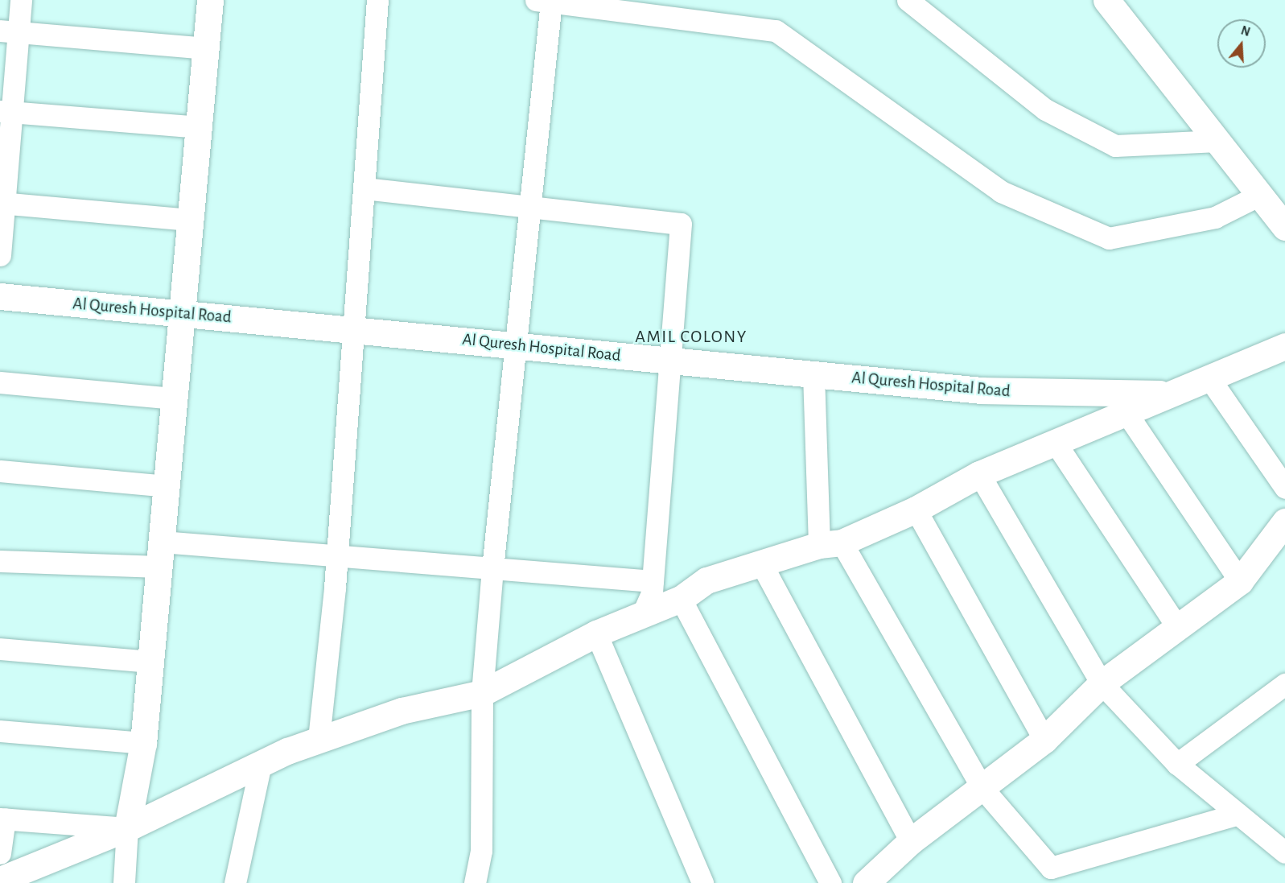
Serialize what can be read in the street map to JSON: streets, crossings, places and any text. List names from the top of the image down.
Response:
{
  "streets": {
    "street": ["Al Quresh Hospital Road"]
  },
  "districts": ["AMIL COLONY"],
  "north": "top"
}
